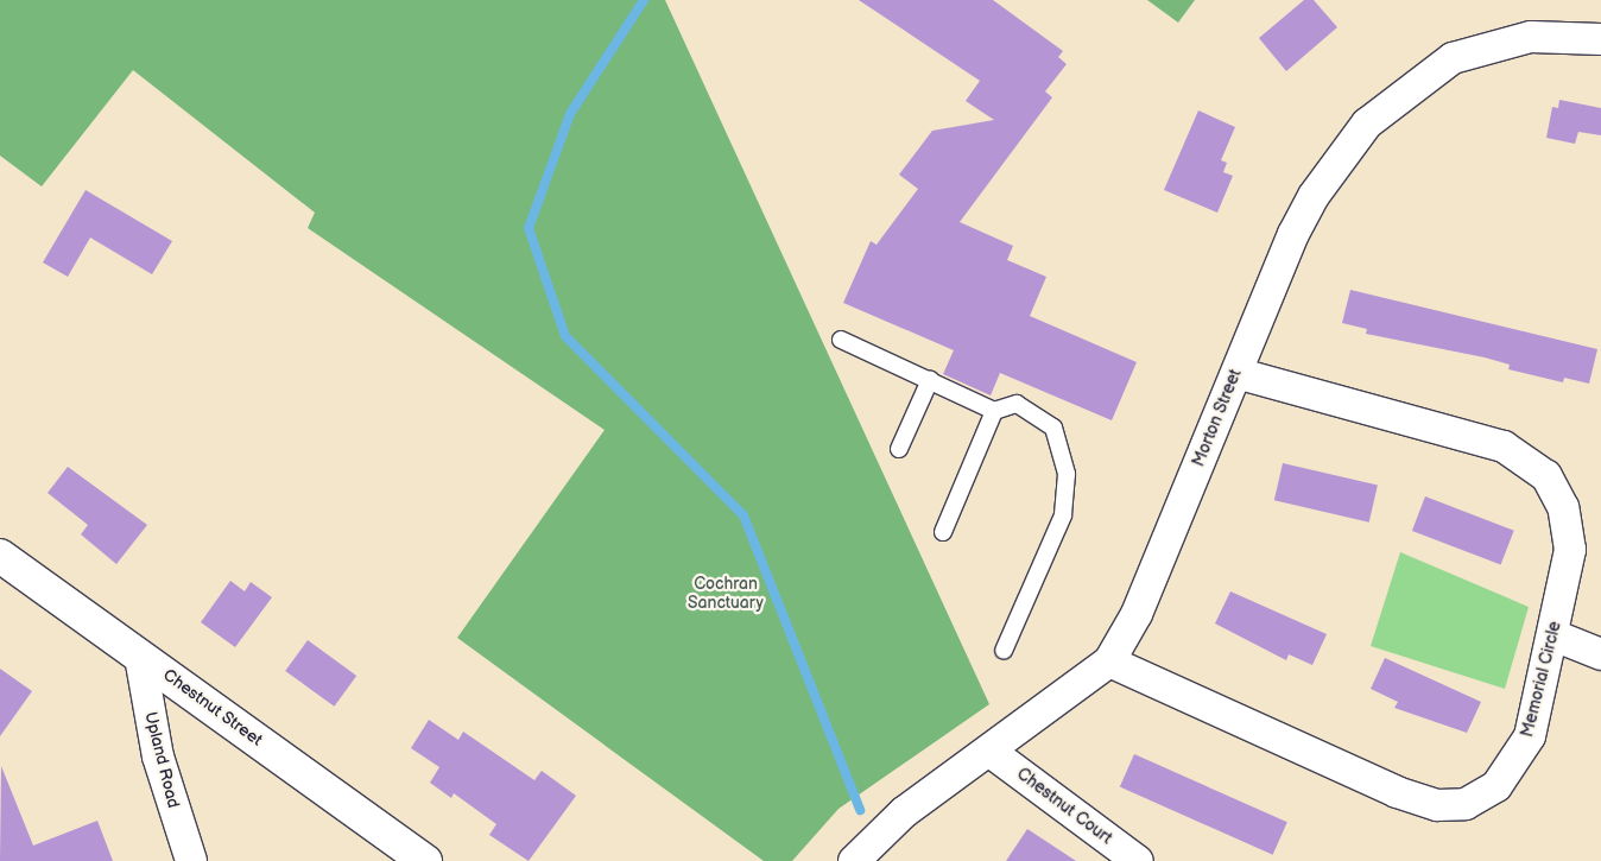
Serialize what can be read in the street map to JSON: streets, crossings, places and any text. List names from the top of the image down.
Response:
{
  "streets": {
    "street": [
      "Morton Street",
      "Memorial Circle",
      "Chestnut Street",
      "Upland Road",
      "Chestnut Court"
    ]
  },
  "crossings": [
    ["Morton Street", "Memorial Circle"],
    ["Morton Street", "Chestnut Court"],
    ["Chestnut Street", "Upland Road"]
  ],
  "parks": ["Cochran Sanctuary"]
}
